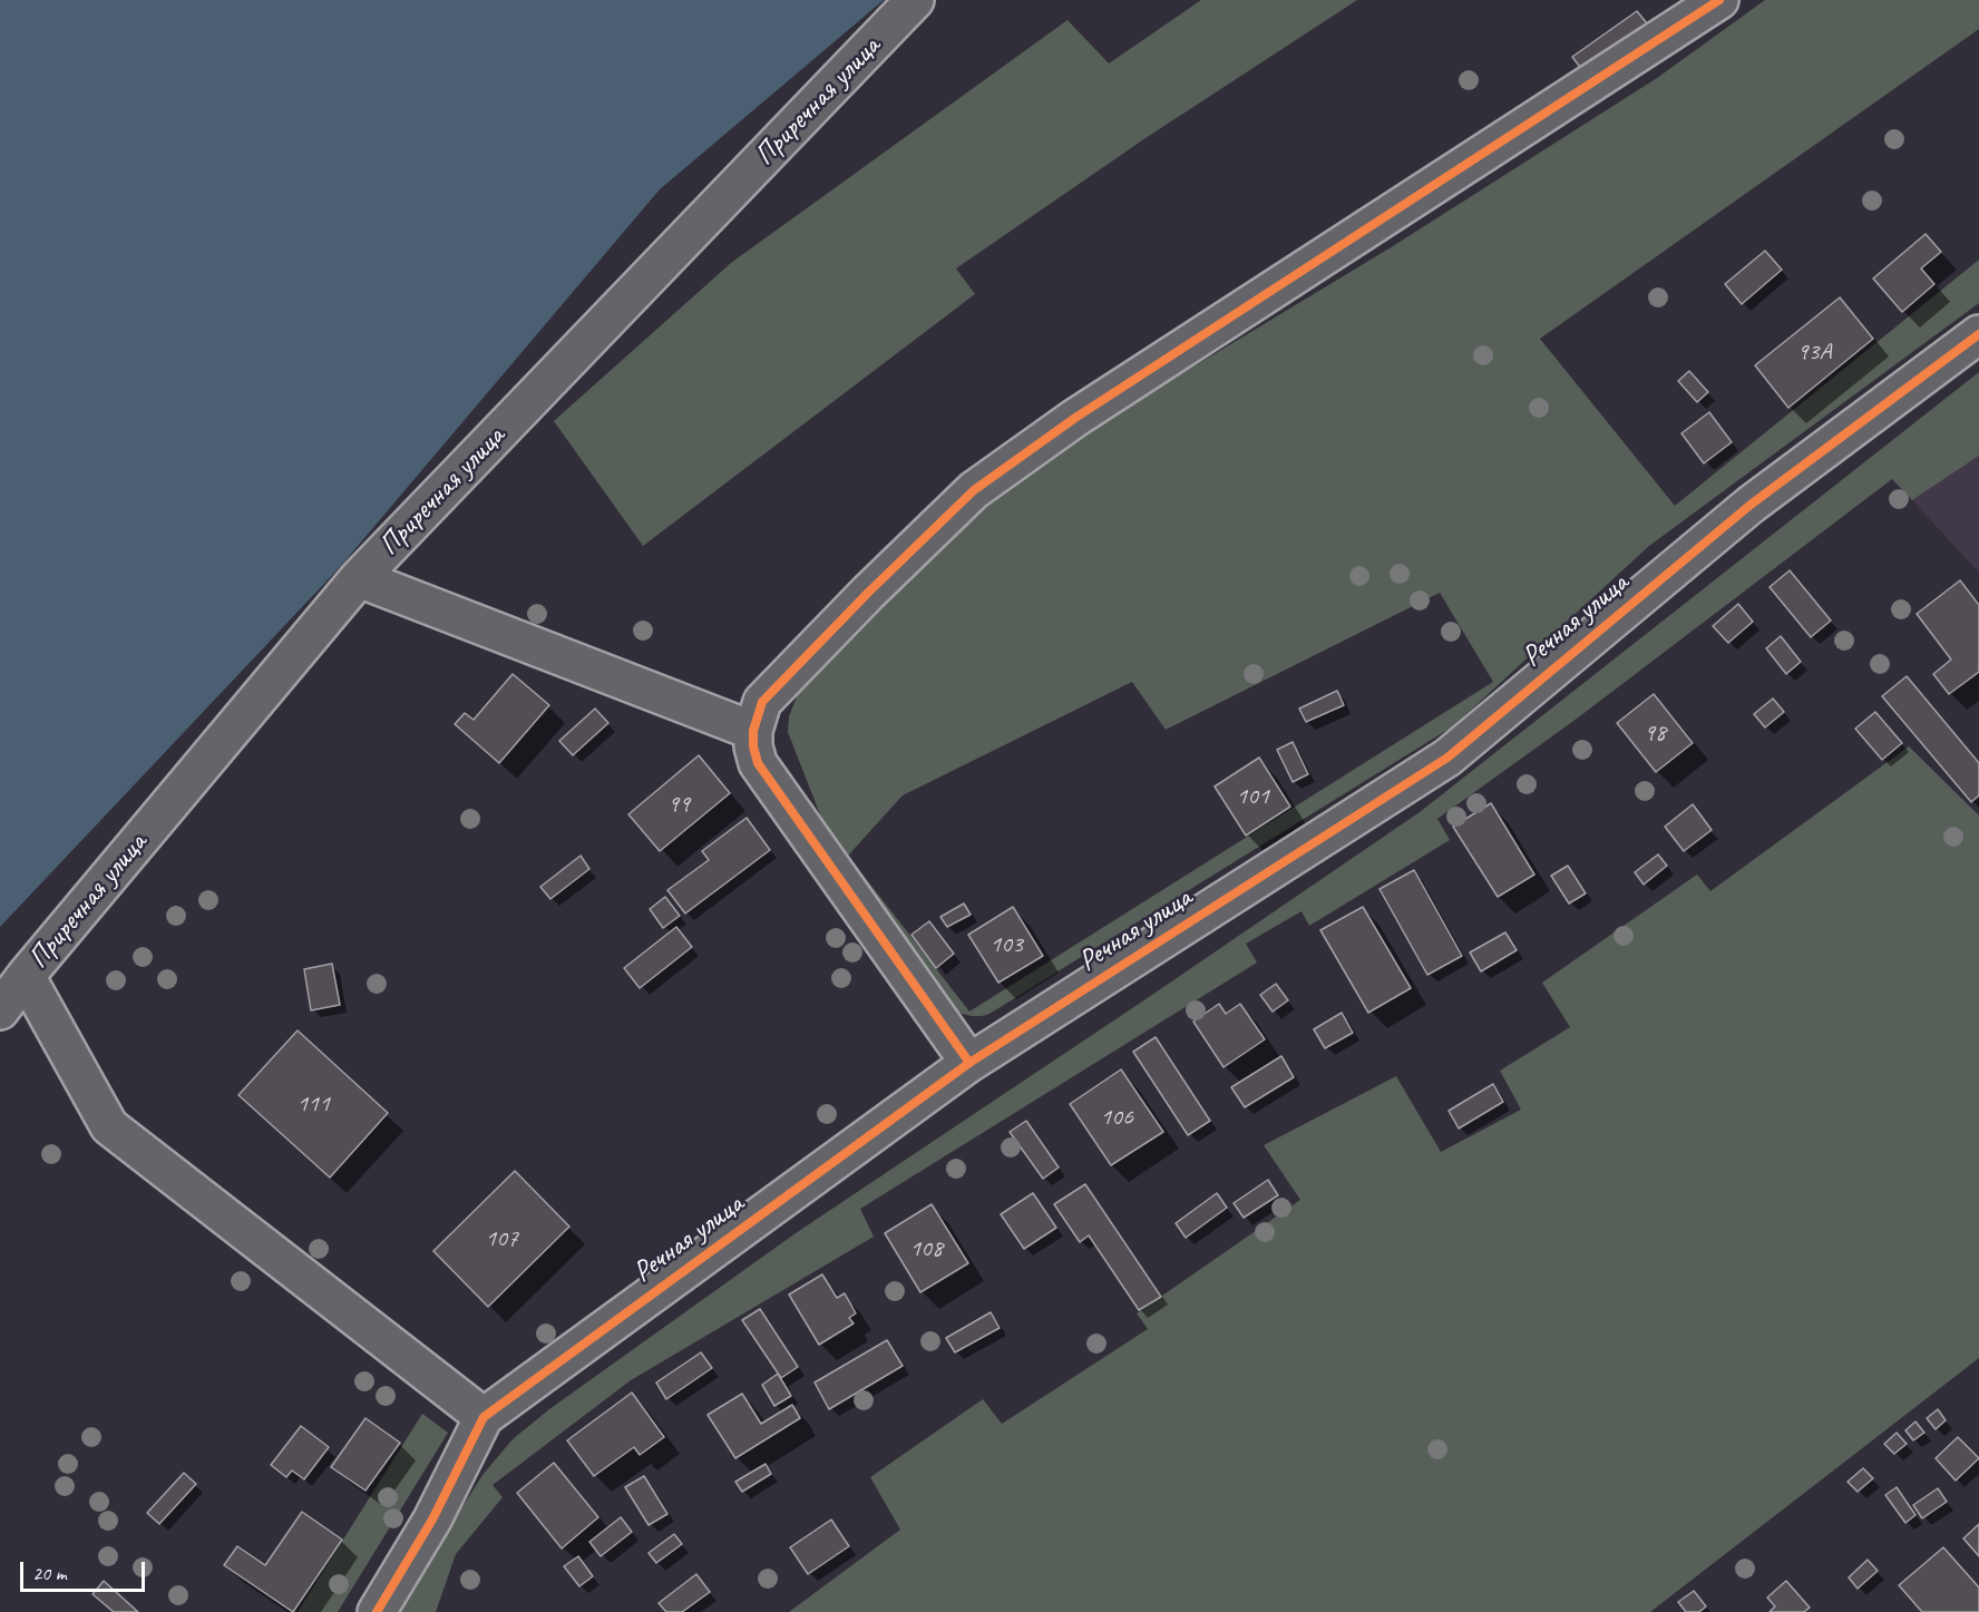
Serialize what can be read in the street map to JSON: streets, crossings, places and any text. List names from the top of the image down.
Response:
{
  "streets": {
    "street": ["Приречная улица", "Речная улица"]
  },
  "house_numbers": [
    "93А",
    "98",
    "101",
    "99",
    "103",
    "111",
    "106",
    "107",
    "108"
  ],
  "scale_bar": "20 m"
}
